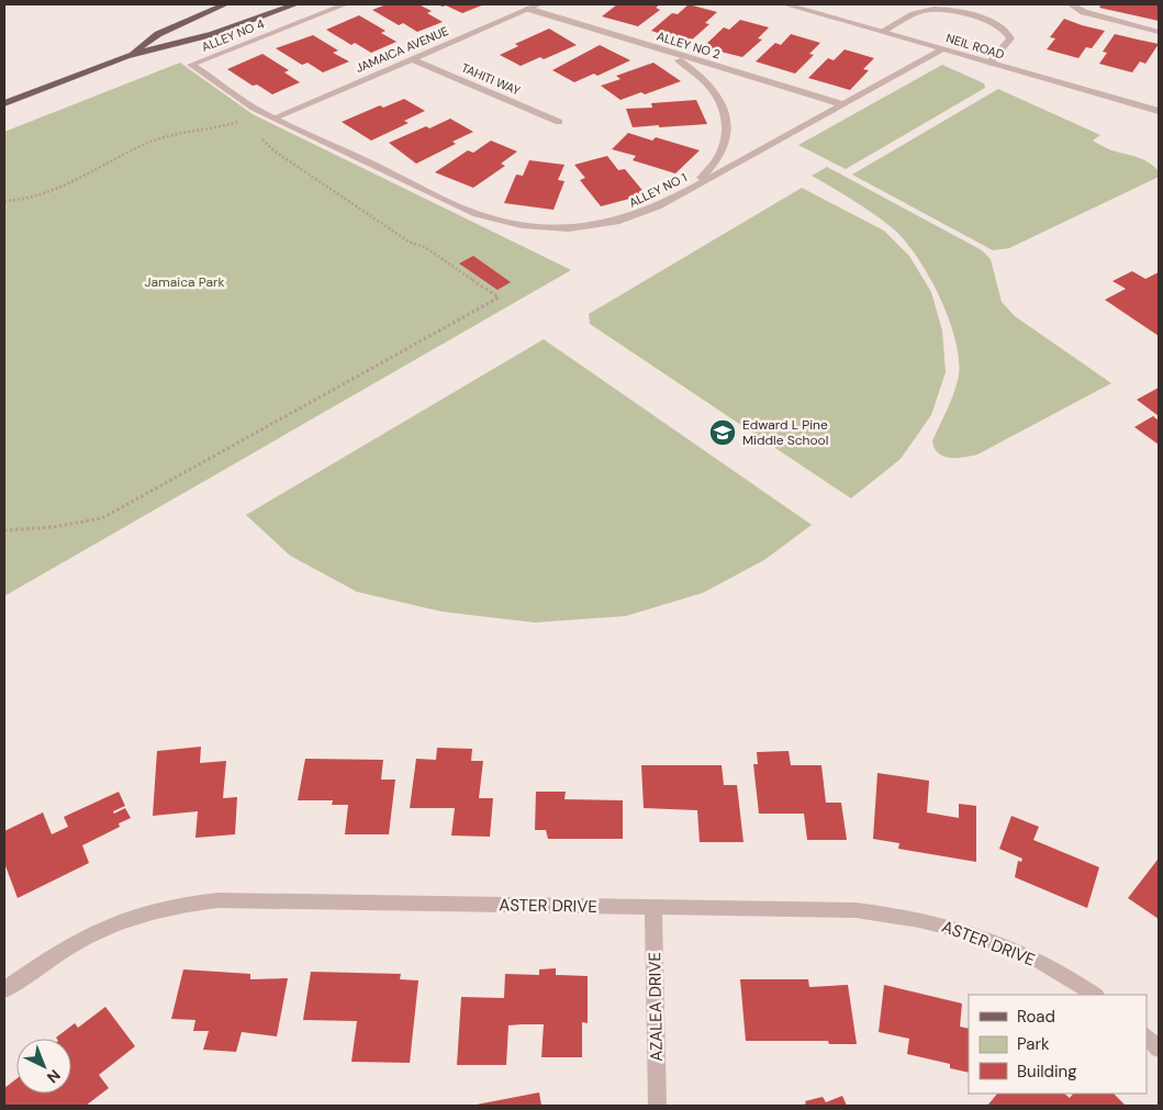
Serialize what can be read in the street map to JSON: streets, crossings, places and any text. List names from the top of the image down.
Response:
{
  "streets": {
    "street": [
      "ALLEY NO 4",
      "ALLEY NO 2",
      "NEIL ROAD",
      "JAMAICA AVENUE",
      "TAHITI WAY",
      "ALLEY NO 1",
      "ASTER DRIVE",
      "AZALEA DRIVE"
    ]
  },
  "crossings": [
    ["ALLEY NO 4", "JAMAICA AVENUE"],
    ["ALLEY NO 4", "ALLEY NO 1"],
    ["ALLEY NO 2", "JAMAICA AVENUE"],
    ["ALLEY NO 2", "ALLEY NO 1"],
    ["NEIL ROAD", "ALLEY NO 1"],
    ["JAMAICA AVENUE", "TAHITI WAY"],
    ["JAMAICA AVENUE", "ALLEY NO 1"],
    ["ASTER DRIVE", "AZALEA DRIVE"]
  ],
  "parks": ["Jamaica Park"],
  "places": {
    "school or university": ["Edward L Pine Middle School"]
  },
  "legend": ["Road", "Park", "Building"],
  "north": "bottom right"
}
